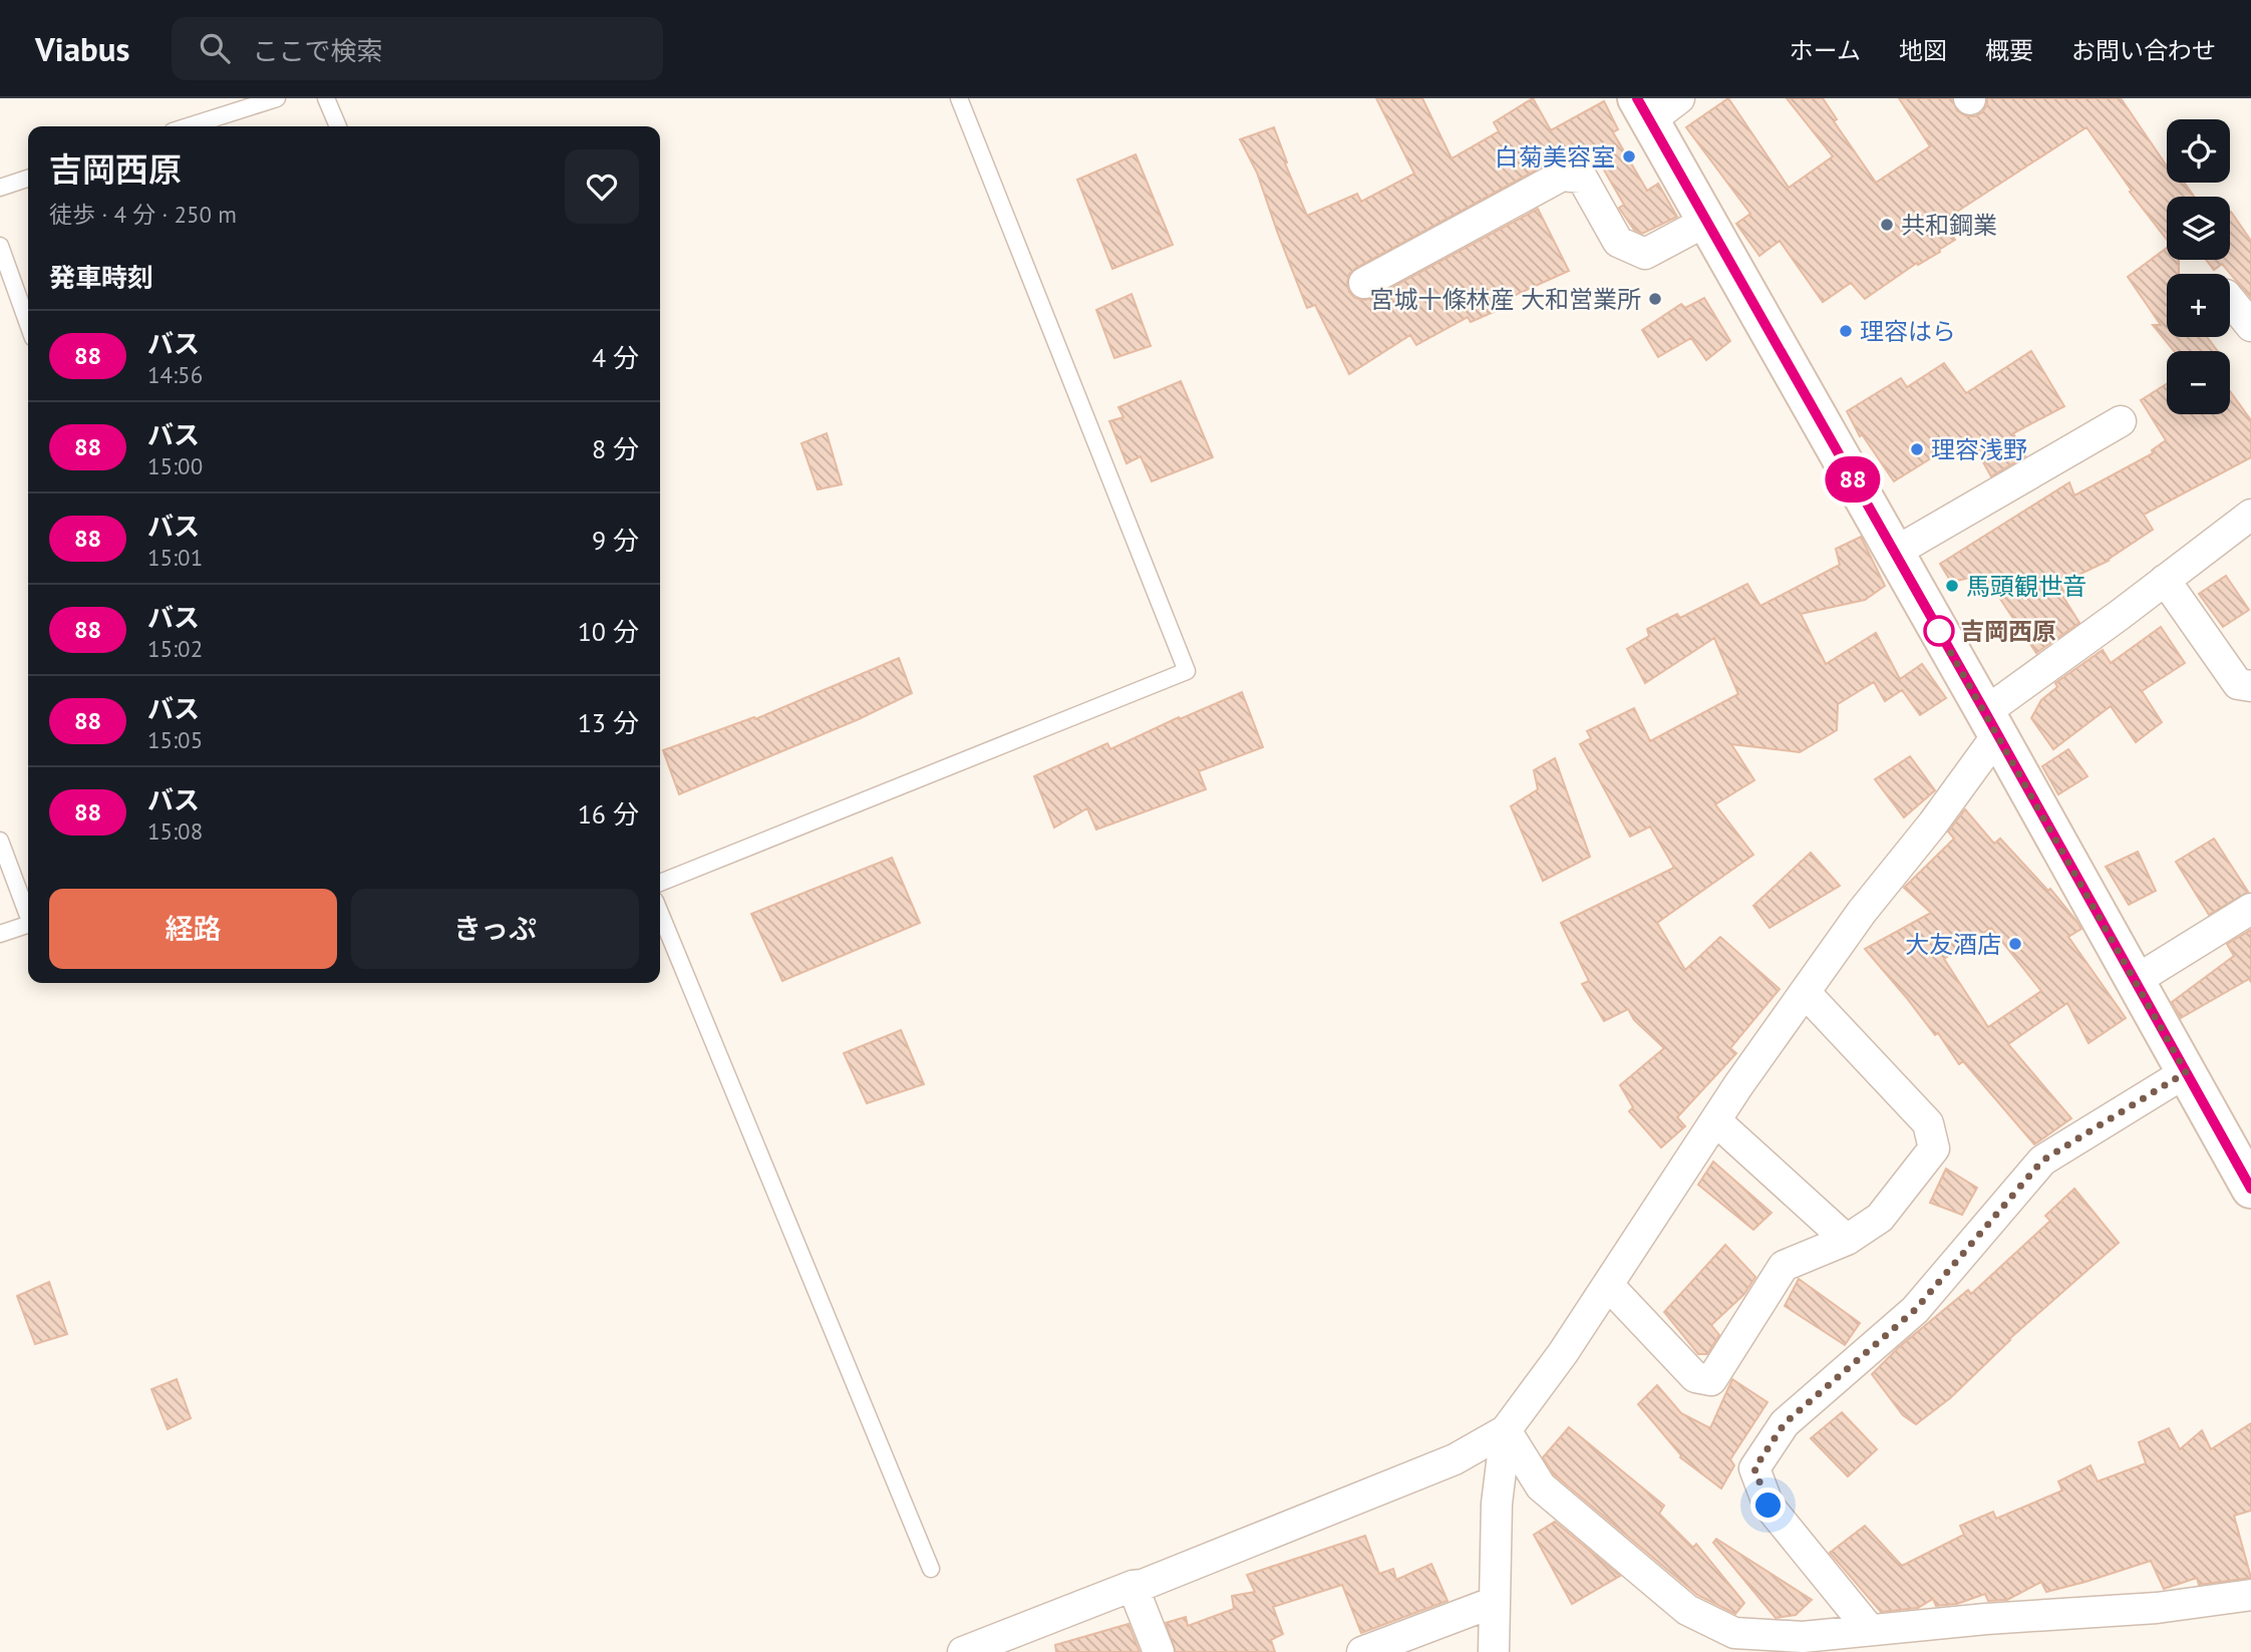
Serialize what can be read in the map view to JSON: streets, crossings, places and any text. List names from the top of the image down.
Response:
{
  "places": [
    "白菊美容室",
    "共和鋼業",
    "宮城十條林産 大和営業所",
    "理容はら",
    "理容浅野",
    "馬頭観世音",
    "吉岡西原",
    "大友酒店"
  ],
  "lines": ["bus line 88"],
  "page": {
    "header": "Viabus",
    "search": "ここで検索",
    "nav": [
      "ホーム",
      "地図",
      "概要",
      "お問い合わせ"
    ],
    "on_map": "88",
    "map_buttons": ["+", "−"],
    "heading": [
      ["吉岡西原", "徒歩 · 4 分 · 250 m"],
      "発車時刻"
    ],
    "list": [
      {
        "mark": "88",
        "name": "バス",
        "note": "14:56",
        "value": "4 分"
      },
      {
        "mark": "88",
        "name": "バス",
        "note": "15:00",
        "value": "8 分"
      },
      {
        "mark": "88",
        "name": "バス",
        "note": "15:01",
        "value": "9 分"
      },
      {
        "mark": "88",
        "name": "バス",
        "note": "15:02",
        "value": "10 分"
      },
      {
        "mark": "88",
        "name": "バス",
        "note": "15:05",
        "value": "13 分"
      },
      {
        "mark": "88",
        "name": "バス",
        "note": "15:08",
        "value": "16 分"
      }
    ],
    "buttons": ["経路", "きっぷ"]
  }
}
